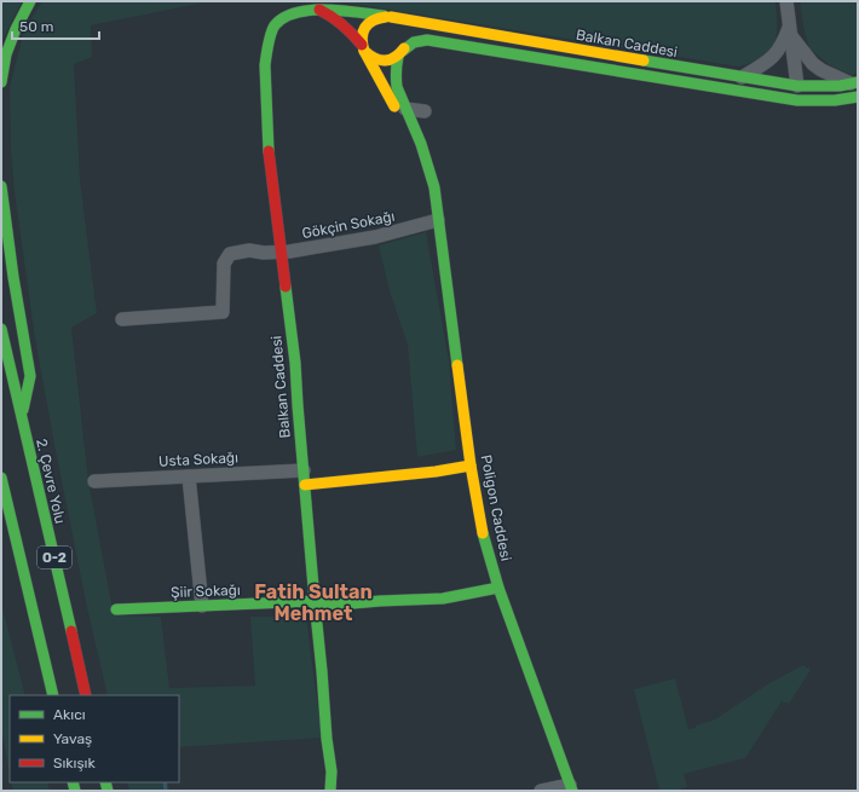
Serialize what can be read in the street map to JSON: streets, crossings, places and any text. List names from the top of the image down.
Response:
{
  "streets": {
    "main road": [
      "Balkan Caddesi",
      "2. Çevre Yolu",
      "Poligon Caddesi",
      "O-2",
      "Şiir Sokağı"
    ],
    "street": ["Gökçin Sokağı", "Usta Sokağı"]
  },
  "crossings": [
    ["Balkan Caddesi", "Gökçin Sokağı"],
    ["Balkan Caddesi", "Usta Sokağı"],
    ["Balkan Caddesi", "Şiir Sokağı"],
    ["Gökçin Sokağı", "Poligon Caddesi"],
    ["Poligon Caddesi", "Şiir Sokağı"]
  ],
  "districts": ["Fatih Sultan Mehmet"],
  "legend": ["Akıcı", "Yavaş", "Sıkışık"],
  "scale_bar": "50 m"
}
